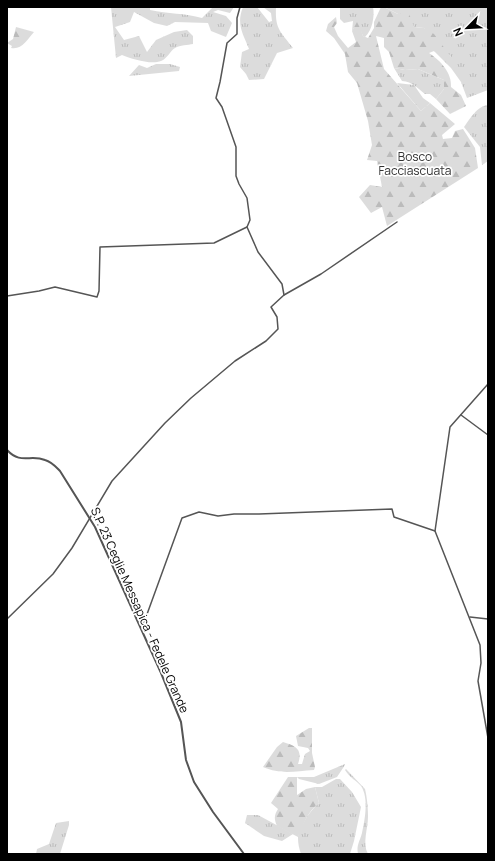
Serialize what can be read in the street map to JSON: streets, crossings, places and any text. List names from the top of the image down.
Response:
{
  "streets": {
    "street": ["S.P. 23 Ceglie Messapica - Fedele Grande"]
  },
  "parks": ["Bosco Facciascuata"],
  "north": "bottom left"
}
